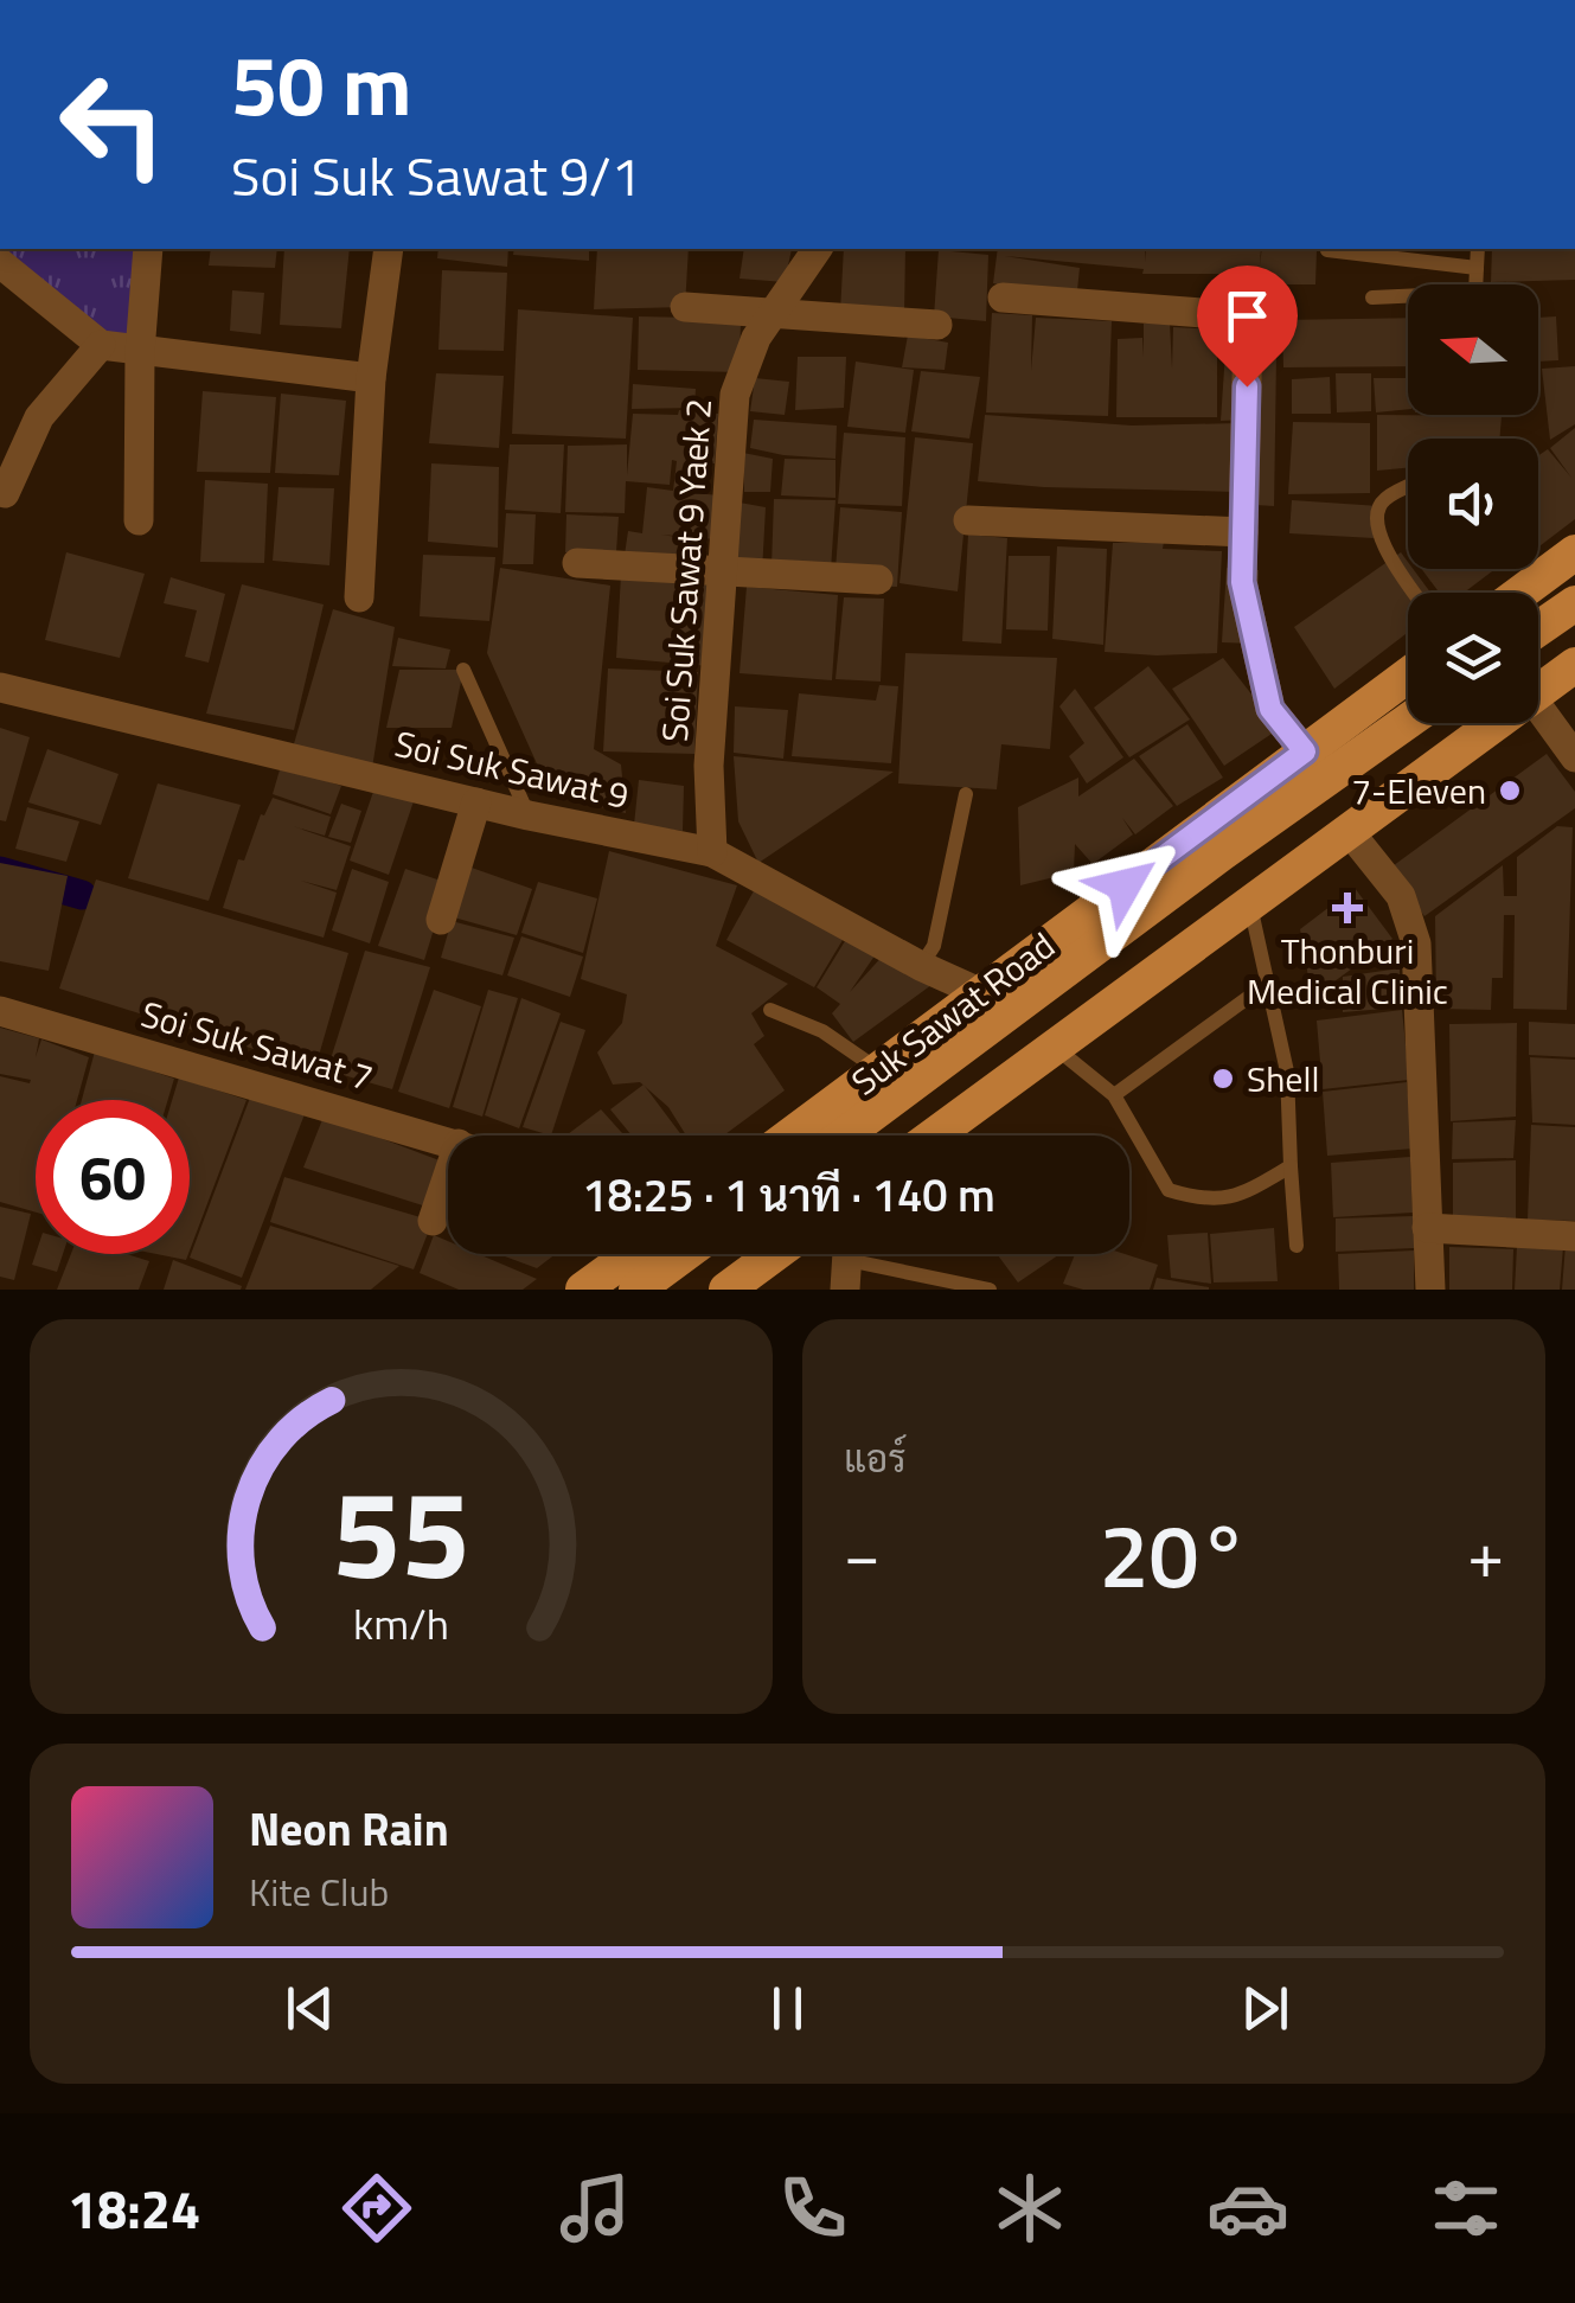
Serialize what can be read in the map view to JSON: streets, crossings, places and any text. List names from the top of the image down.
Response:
{
  "streets": {
    "main road": ["Suk Sawat Road"],
    "street": ["Soi Suk Sawat 9 Yaek 2", "Soi Suk Sawat 9", "Soi Suk Sawat 7"]
  },
  "crossings": [
    ["Soi Suk Sawat 9 Yaek 2", "Soi Suk Sawat 9"],
    ["Soi Suk Sawat 9", "Suk Sawat Road"]
  ],
  "places": {
    "other": ["7-Eleven", "Shell"],
    "health": ["Thonburi Medical Clinic"]
  },
  "north": "left",
  "page": {
    "turn": ["50 m", "Soi Suk Sawat 9/1"],
    "limit": "60",
    "trip": "18:25 · 1 นาที · 140 m",
    "tile": "แอร์",
    "heat": ["−", "20°", "+"],
    "song": ["Neon Rain", "Kite Club"],
    "tabs": "18:24",
    "gauge": ["55", "km/h"]
  }
}
